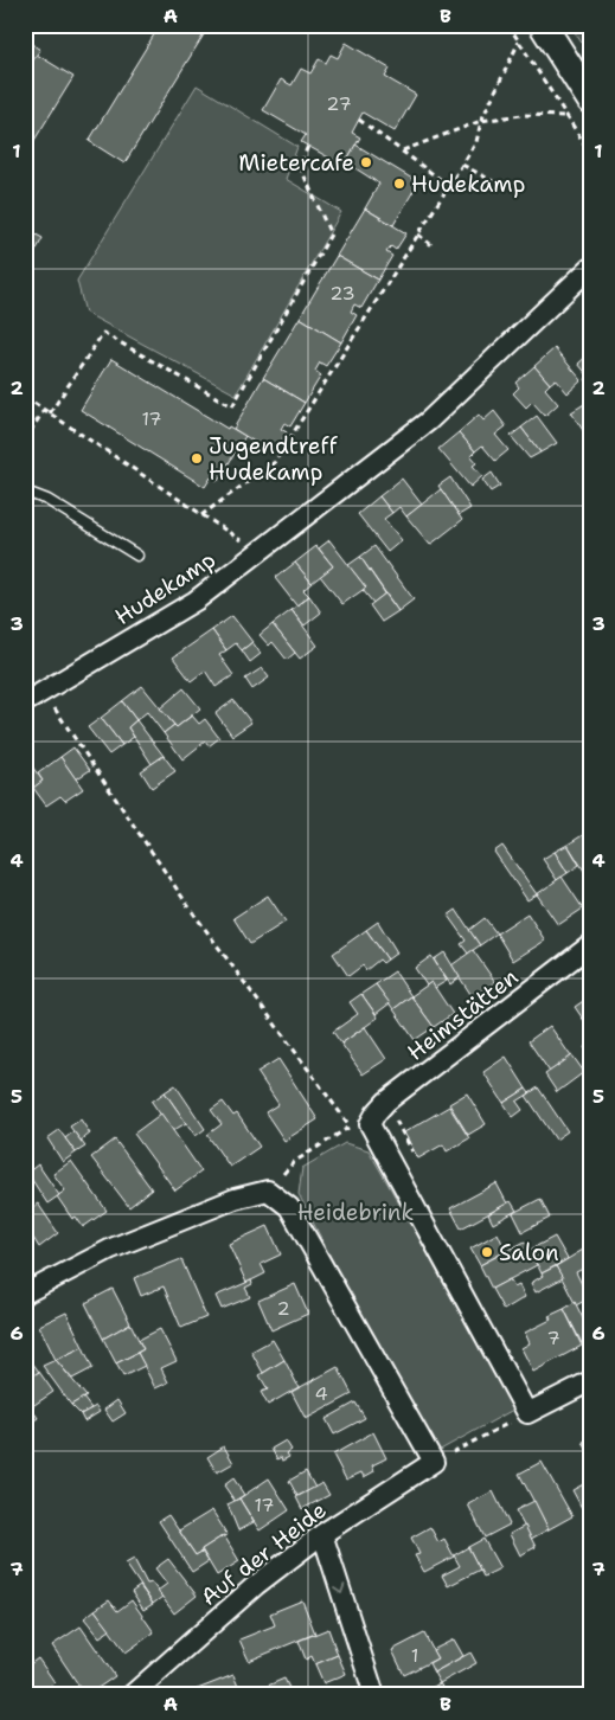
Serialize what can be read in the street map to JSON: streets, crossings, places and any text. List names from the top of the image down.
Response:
{
  "streets": {
    "street": ["Hudekamp", "Heimstätten", "Auf der Heide"]
  },
  "parks": ["Heidebrink"],
  "places": [
    "Mietercafe",
    "Hudekamp",
    "Jugendtreff Hudekamp",
    "Salon"
  ],
  "house_numbers": [
    "27",
    "23",
    "17",
    "2",
    "7",
    "4",
    "17",
    "1"
  ],
  "grid": {
    "columns": ["A", "B"],
    "rows": [
      "1",
      "2",
      "3",
      "4",
      "5",
      "6",
      "7"
    ]
  }
}
